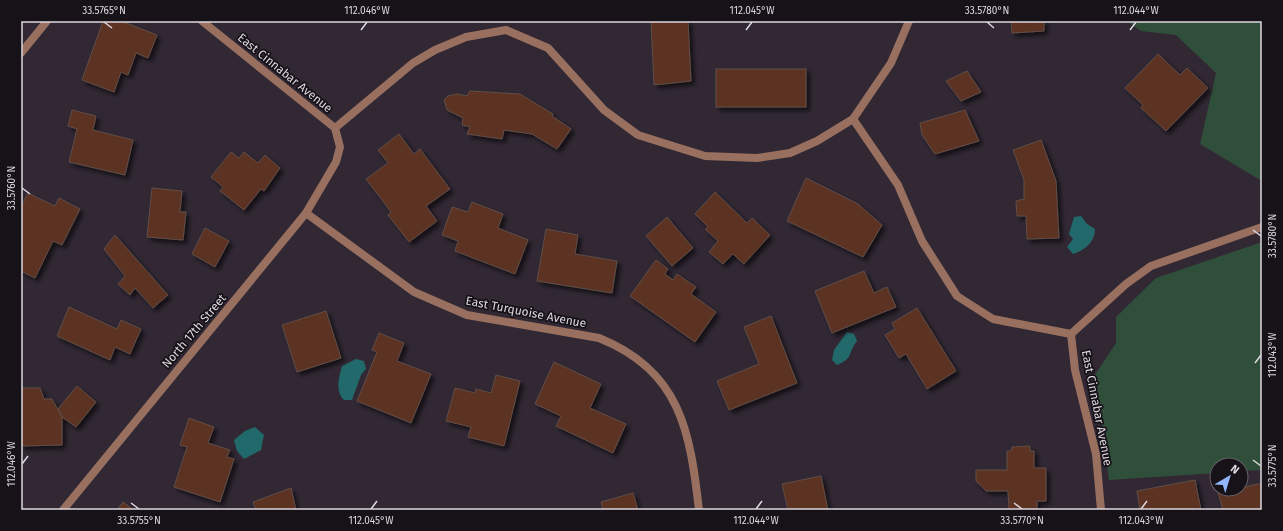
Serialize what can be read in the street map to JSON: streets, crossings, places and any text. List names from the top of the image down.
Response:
{
  "streets": {
    "street": ["East Cinnabar Avenue", "East Turquoise Avenue", "North 17th Street"]
  },
  "crossings": [
    ["East Cinnabar Avenue", "North 17th Street"],
    ["East Turquoise Avenue", "North 17th Street"]
  ],
  "north": "top right",
  "coordinates": [
    "33.5765°N",
    "112.046°W",
    "112.045°W",
    "33.5780°N",
    "112.044°W",
    "33.5760°N",
    "112.043°W",
    "33.5775°N",
    "33.5755°N",
    "33.5770°N"
  ]
}
